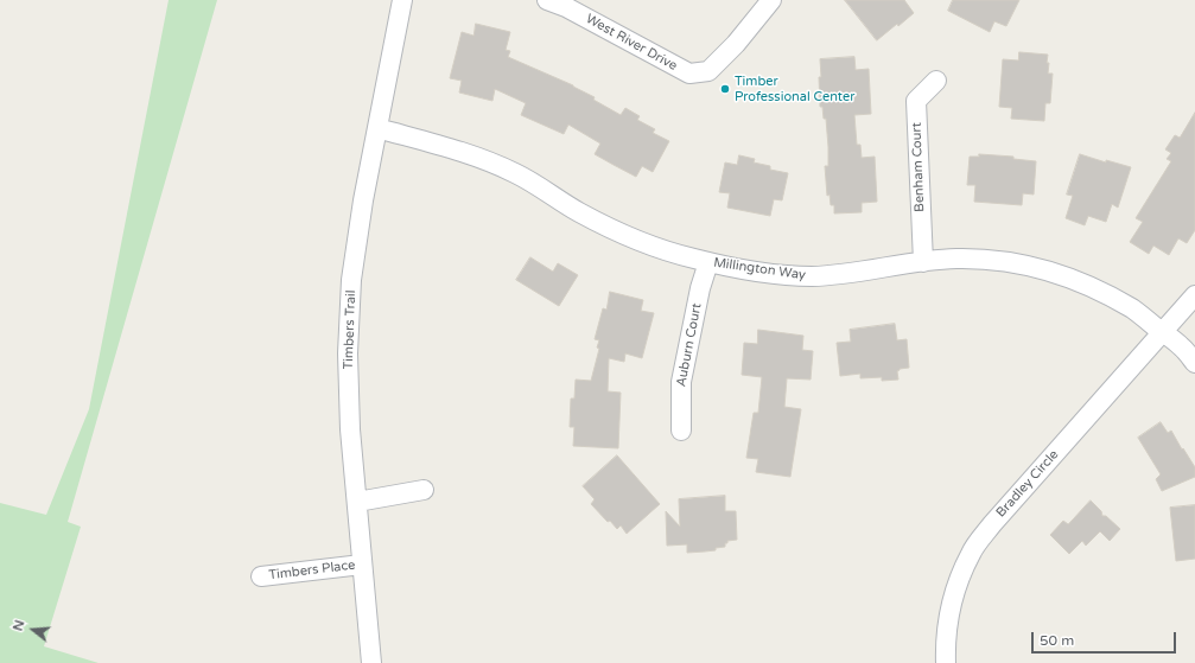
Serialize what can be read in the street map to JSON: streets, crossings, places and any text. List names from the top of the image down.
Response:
{
  "streets": {
    "street": [
      "West River Drive",
      "Benham Court",
      "Millington Way",
      "Timbers Trail",
      "Auburn Court",
      "Bradley Circle",
      "Timbers Place"
    ]
  },
  "crossings": [
    ["Benham Court", "Millington Way"],
    ["Millington Way", "Timbers Trail"],
    ["Millington Way", "Auburn Court"],
    ["Millington Way", "Bradley Circle"],
    ["Timbers Trail", "Timbers Place"]
  ],
  "places": ["Timber Professional Center"],
  "scale_bar": "50 m",
  "north": "left"
}
